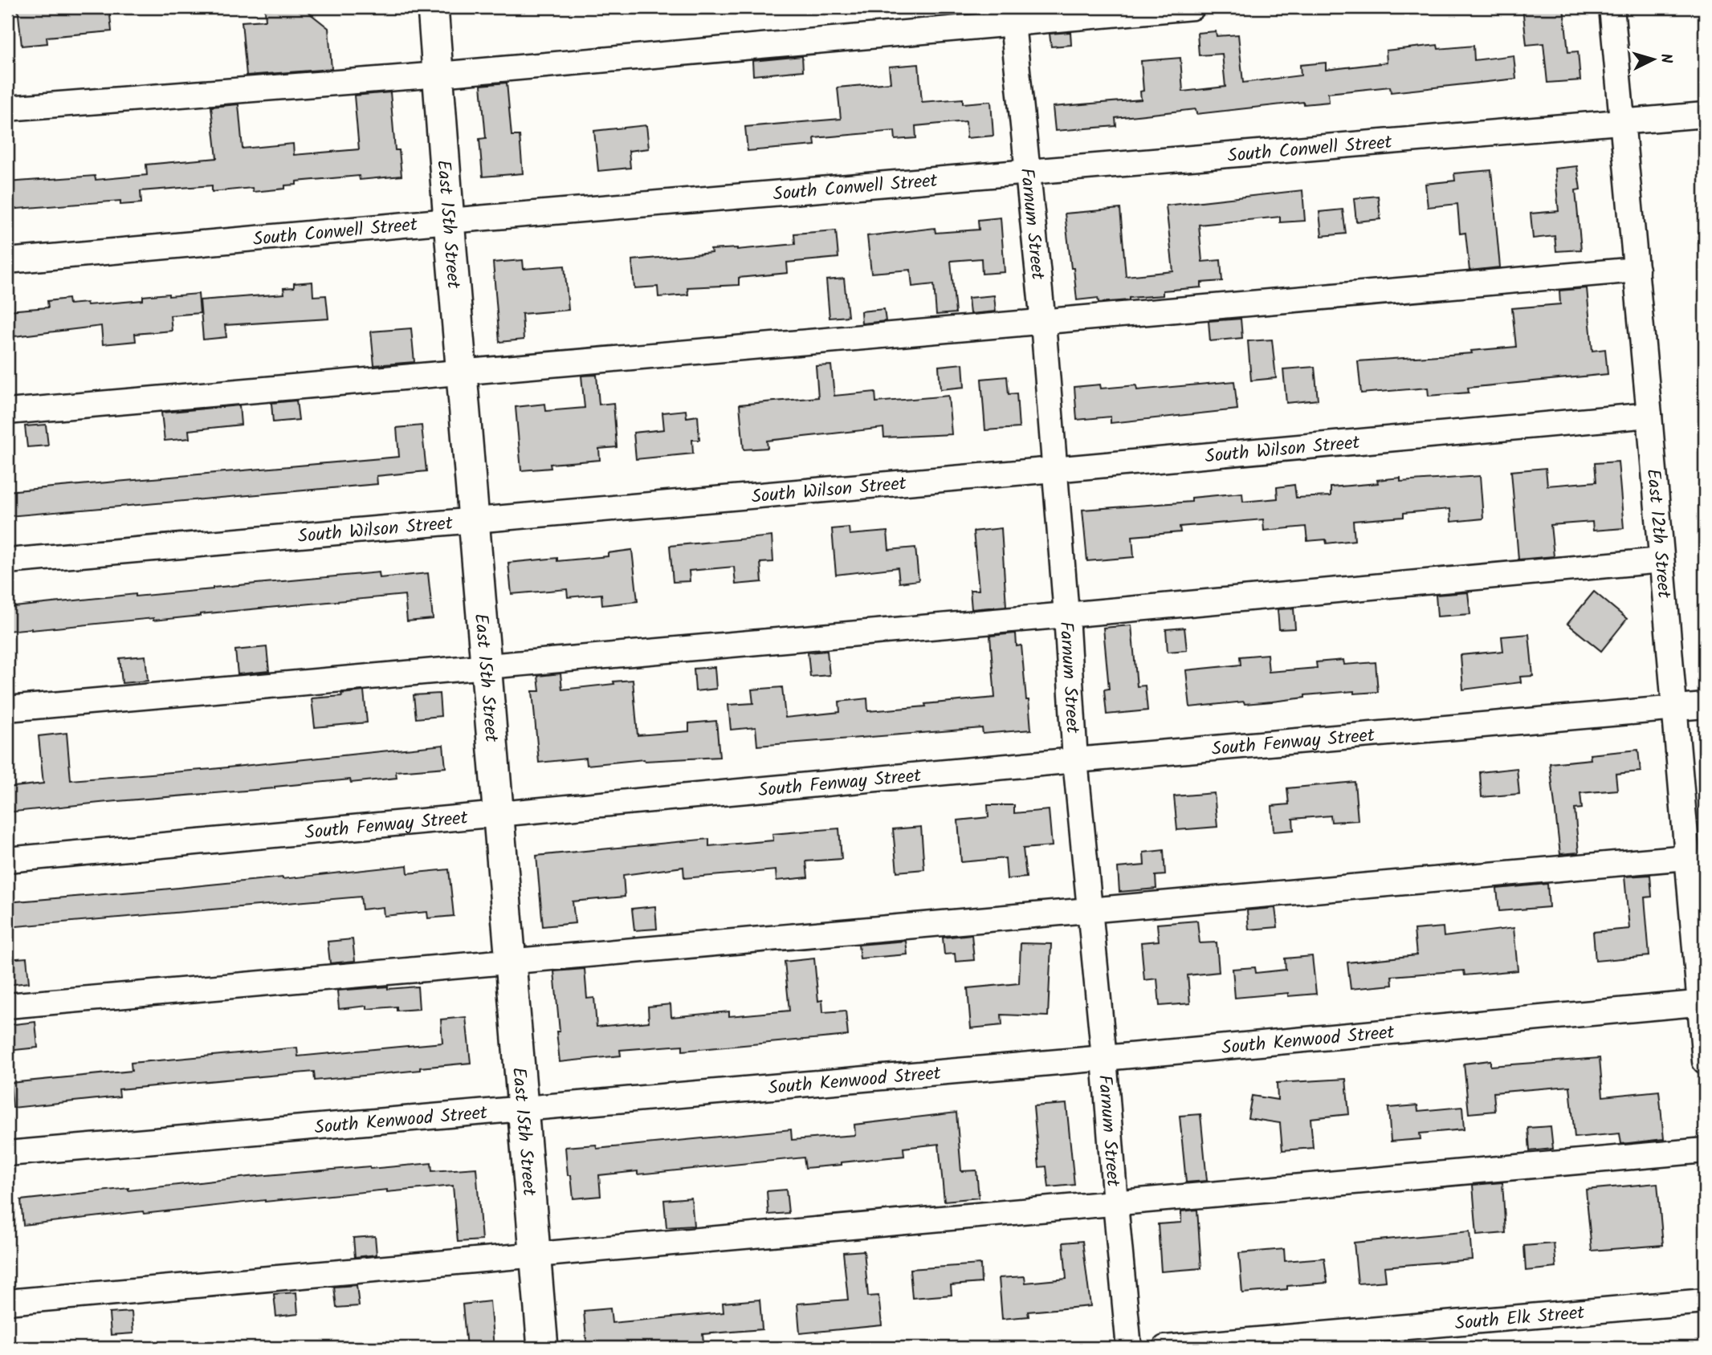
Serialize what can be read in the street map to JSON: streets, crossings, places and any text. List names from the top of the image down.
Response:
{
  "streets": {
    "main road": ["East 15th Street"],
    "street": [
      "South Conwell Street",
      "Farnum Street",
      "South Wilson Street",
      "East 12th Street",
      "South Fenway Street",
      "South Kenwood Street",
      "South Elk Street"
    ]
  },
  "crossings": [
    ["South Conwell Street", "East 15th Street"],
    ["South Conwell Street", "Farnum Street"],
    ["South Conwell Street", "East 12th Street"],
    ["East 15th Street", "South Wilson Street"],
    ["East 15th Street", "South Fenway Street"],
    ["East 15th Street", "South Kenwood Street"],
    ["Farnum Street", "South Wilson Street"],
    ["Farnum Street", "South Fenway Street"],
    ["Farnum Street", "South Kenwood Street"],
    ["South Wilson Street", "East 12th Street"],
    ["East 12th Street", "South Fenway Street"],
    ["East 12th Street", "South Kenwood Street"]
  ],
  "north": "right"
}
